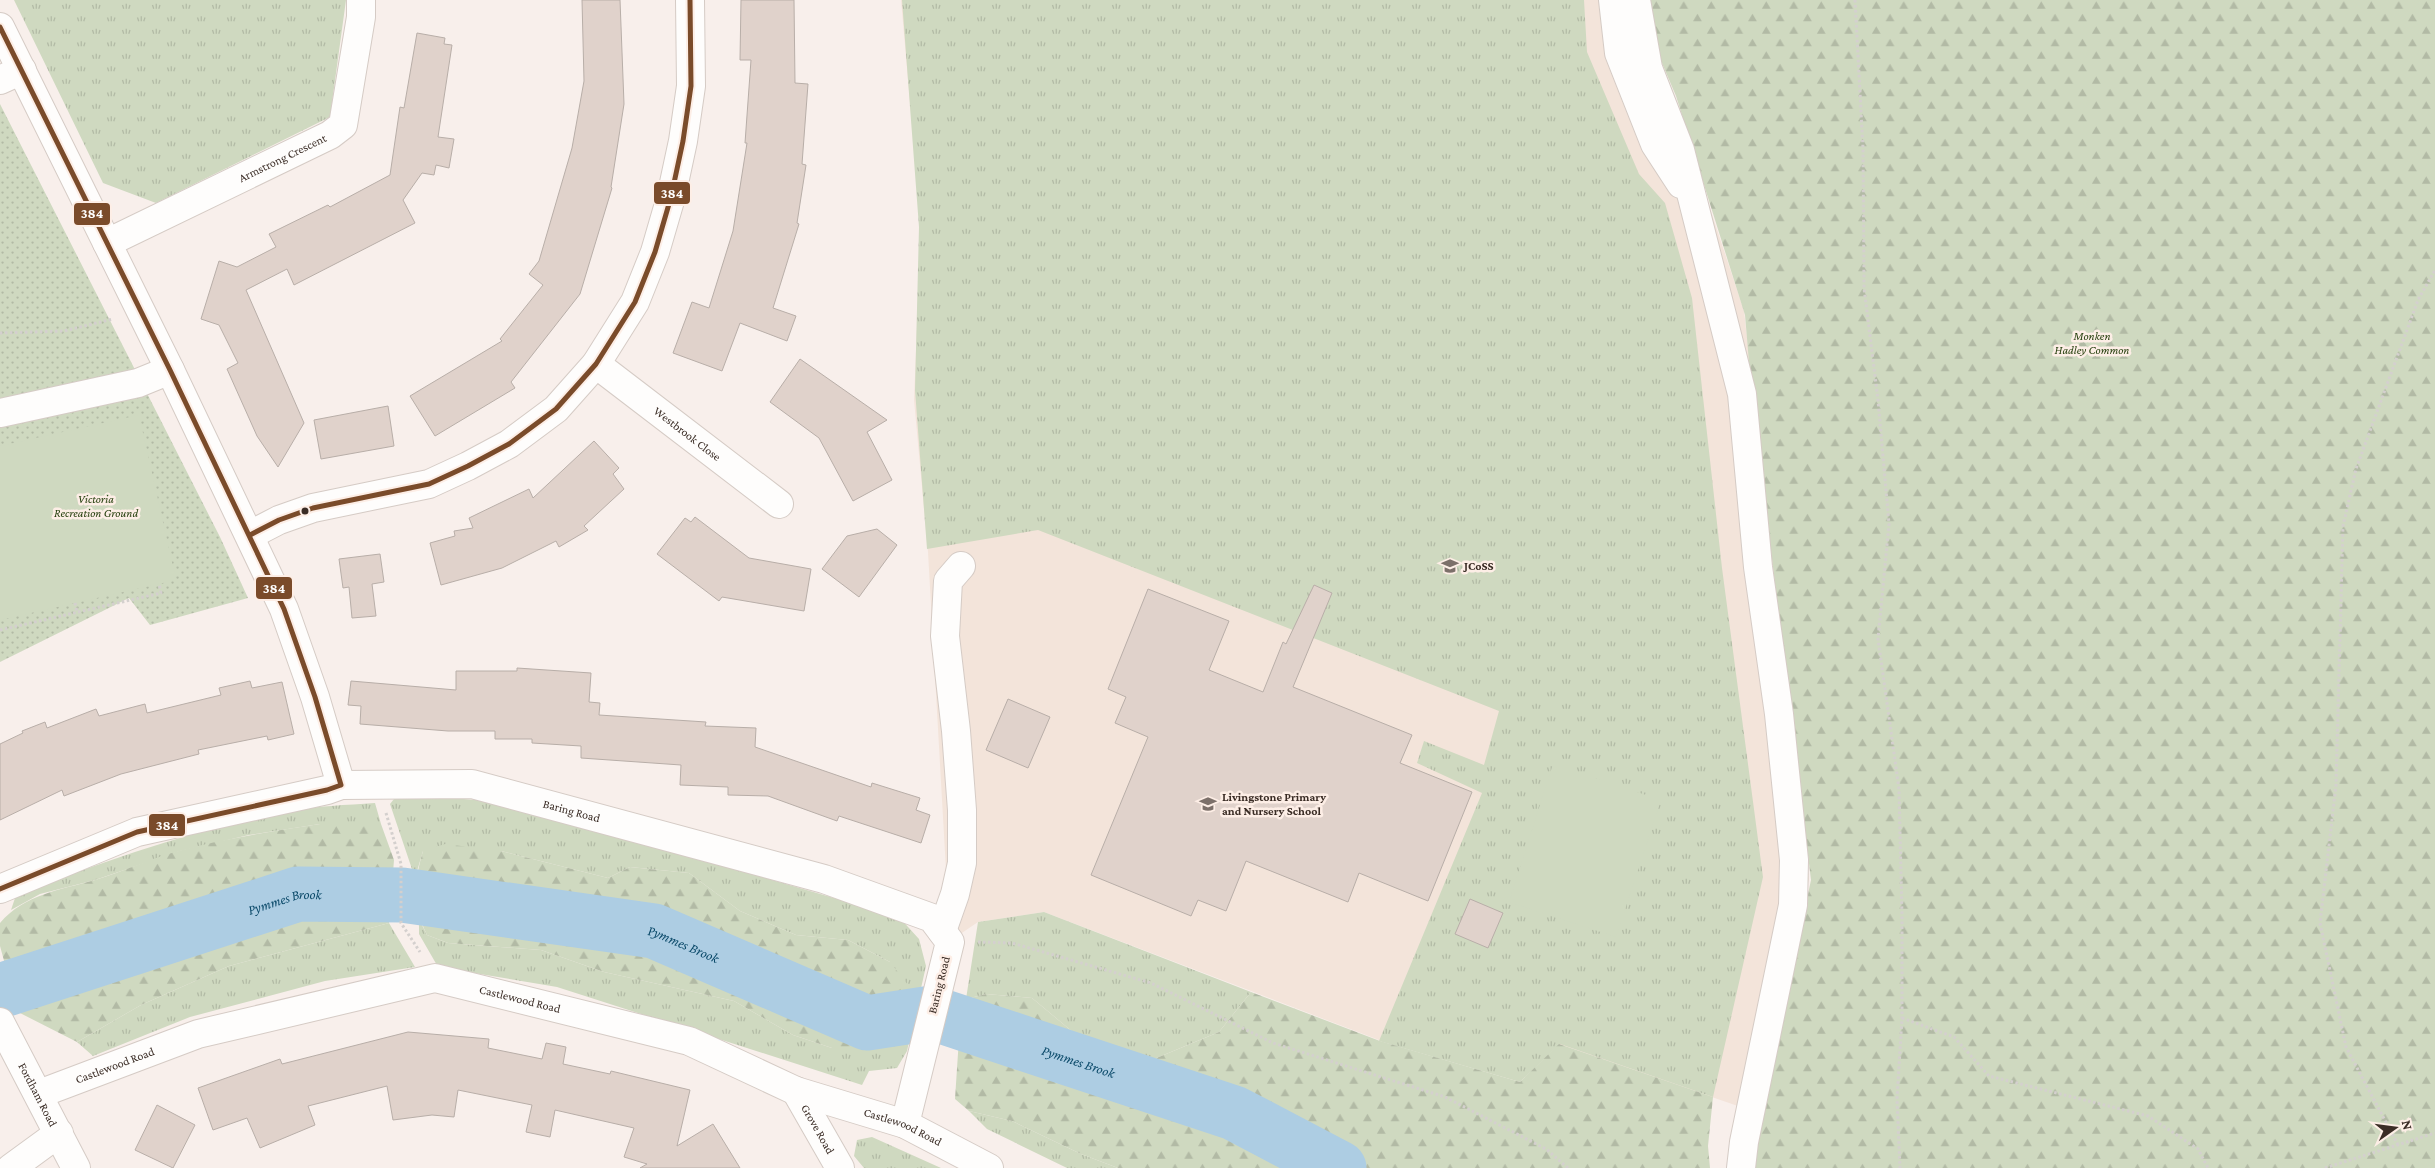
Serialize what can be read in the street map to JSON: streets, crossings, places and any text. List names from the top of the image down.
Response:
{
  "streets": {
    "street": [
      "Armstrong Crescent",
      "Westbrook Close",
      "Baring Road",
      "Castlewood Road",
      "Fordham Road",
      "Grove Road"
    ]
  },
  "crossings": [
    ["Baring Road", "Castlewood Road"],
    ["Castlewood Road", "Fordham Road"],
    ["Castlewood Road", "Grove Road"]
  ],
  "water": ["Pymmes Brook"],
  "parks": ["Monken Hadley Common", "Victoria Recreation Ground"],
  "places": {
    "school or university": ["JCoSS", "Livingstone Primary and Nursery School"]
  },
  "lines": ["transit line 384"],
  "north": "right"
}
